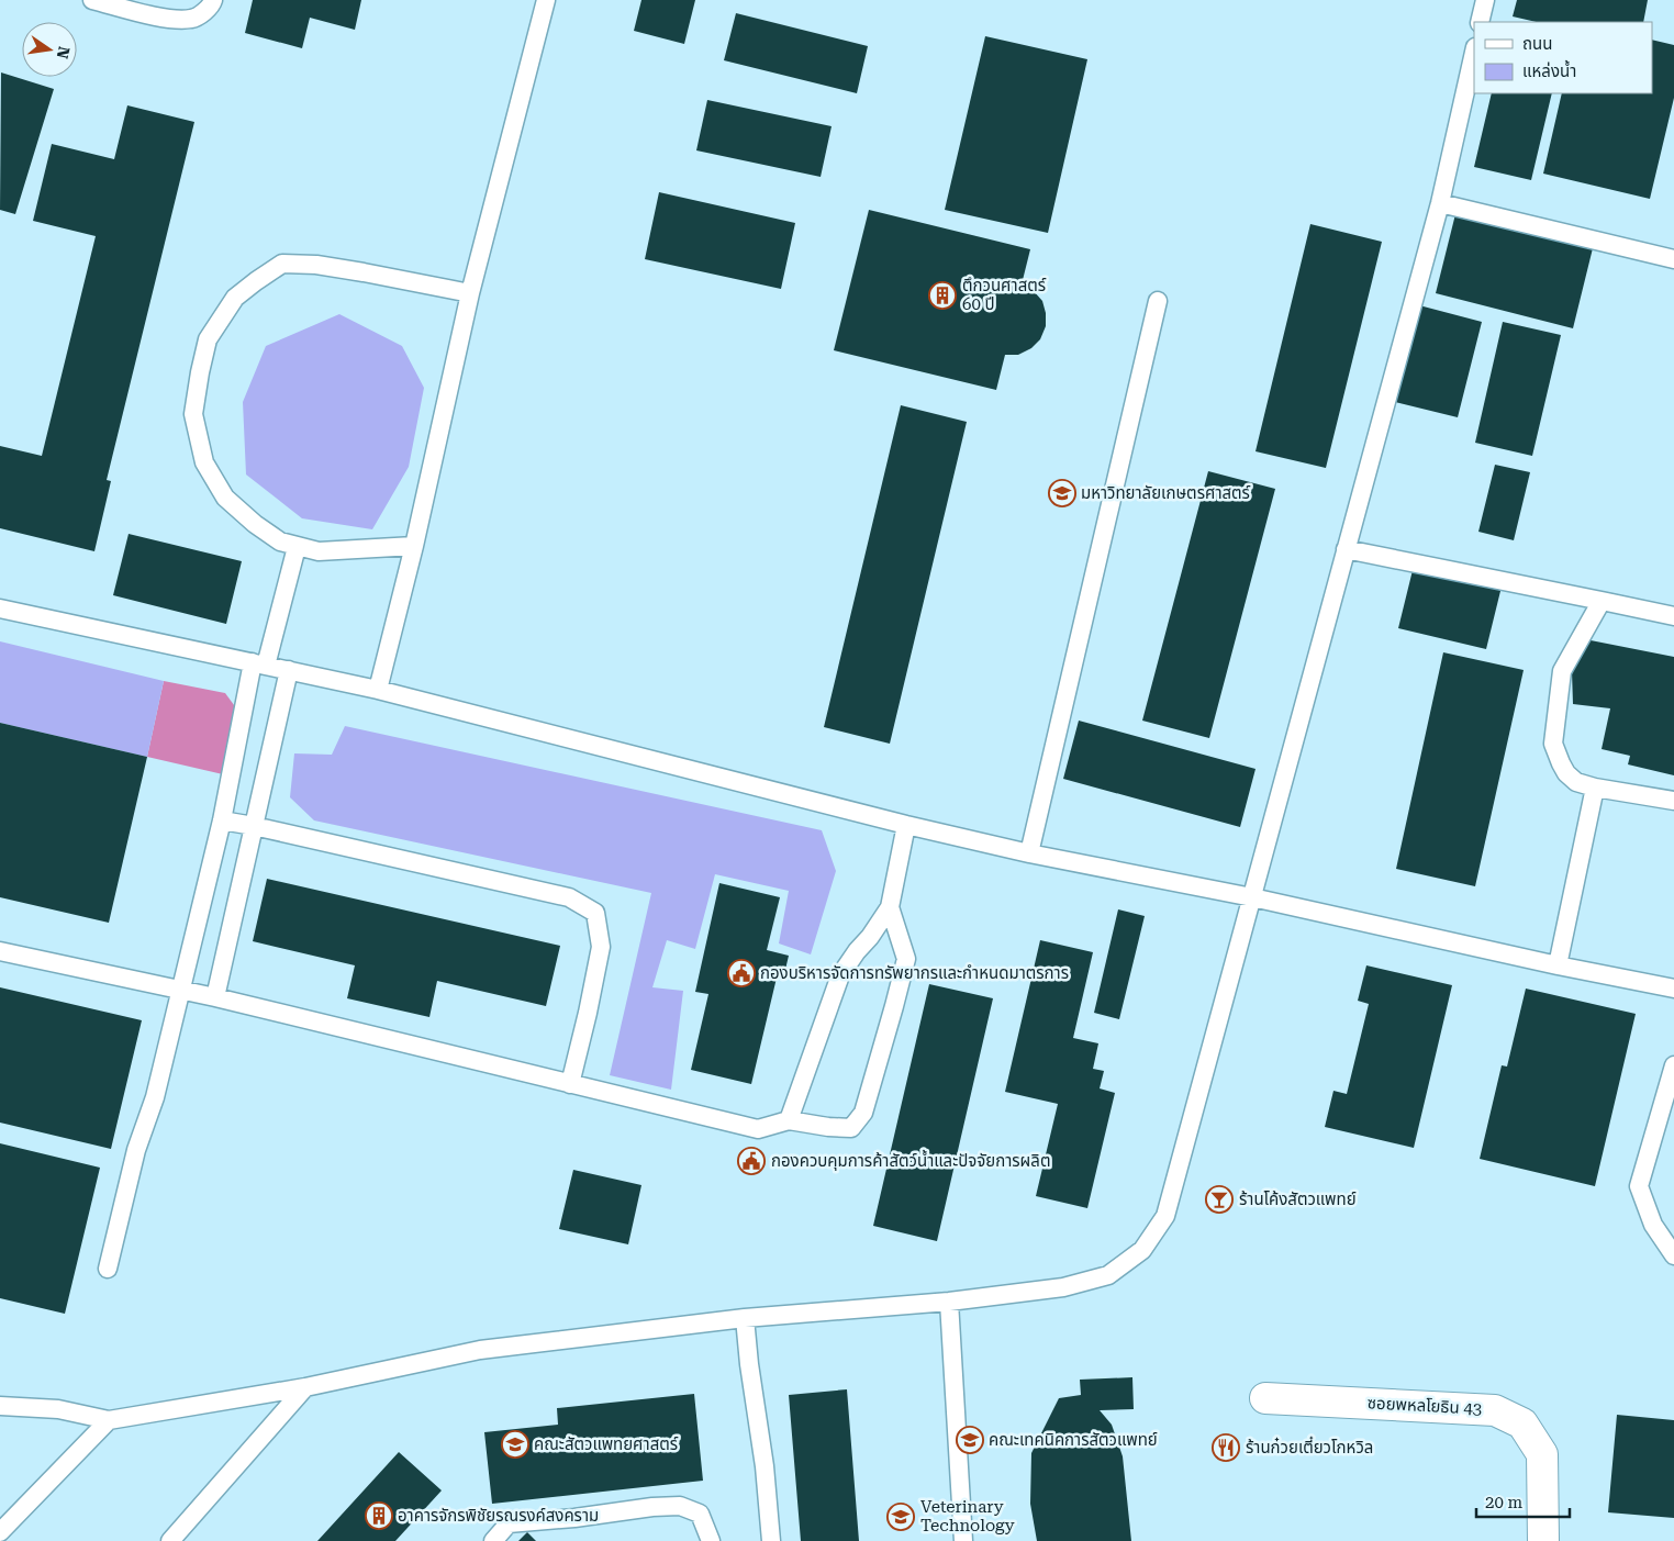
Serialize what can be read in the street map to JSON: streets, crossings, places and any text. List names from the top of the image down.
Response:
{
  "streets": {
    "street": ["ซอยพหลโยธิน 43"]
  },
  "places": {
    "building": ["ตึกวนศาสตร์ 60 ปี", "อาคารจักรพิชัยรณรงค์สงคราม"],
    "school or university": [
      "มหาวิทยาลัยเกษตรศาสตร์",
      "คณะเทคนิคการสัตวแพทย์",
      "คณะสัตวแพทยศาสตร์",
      "Veterinary Technology"
    ],
    "public building": ["กองบริหารจัดการทรัพยากรและกำหนดมาตรการ", "กองควบคุมการค้าสัตว์น้ำและปัจจัยการผลิต"],
    "bar": ["ร้านโค้งสัตวแพทย์"],
    "restaurant": ["ร้านก๋วยเตี๋ยวโกหวิล"]
  },
  "legend": ["ถนน", "แหล่งน้ำ"],
  "scale_bar": "20 m",
  "north": "right"
}
